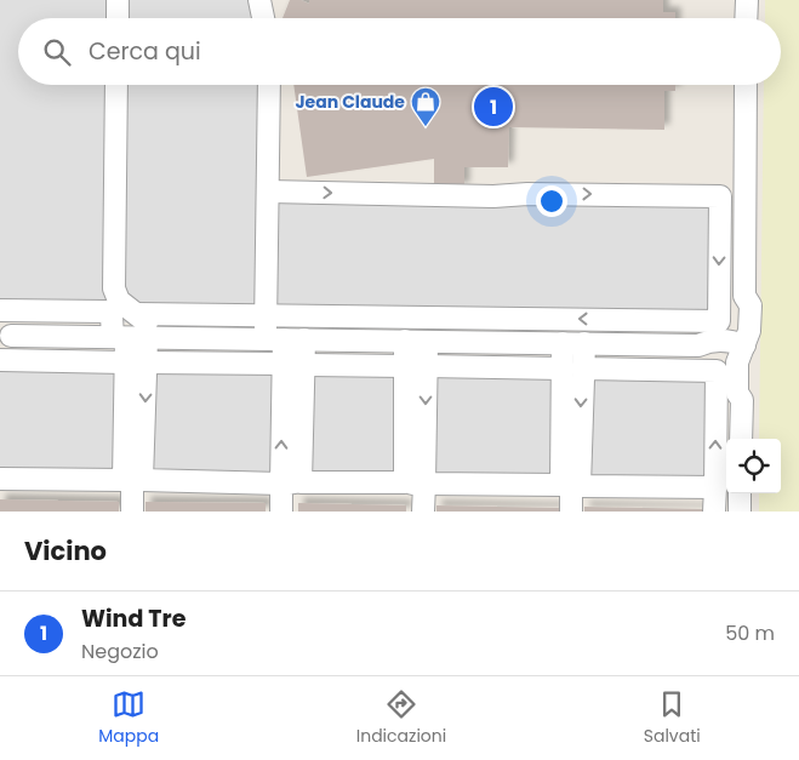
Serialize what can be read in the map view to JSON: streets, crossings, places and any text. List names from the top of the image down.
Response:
{
  "places": {
    "shop": ["Jean Claude"]
  },
  "page": {
    "search": "Cerca qui",
    "pins": "1",
    "heading": "Vicino",
    "list": [
      {
        "mark": "1",
        "name": "Wind Tre",
        "note": "Negozio",
        "value": "50 m"
      }
    ],
    "nav": ["Mappa", "Indicazioni", "Salvati"]
  }
}
